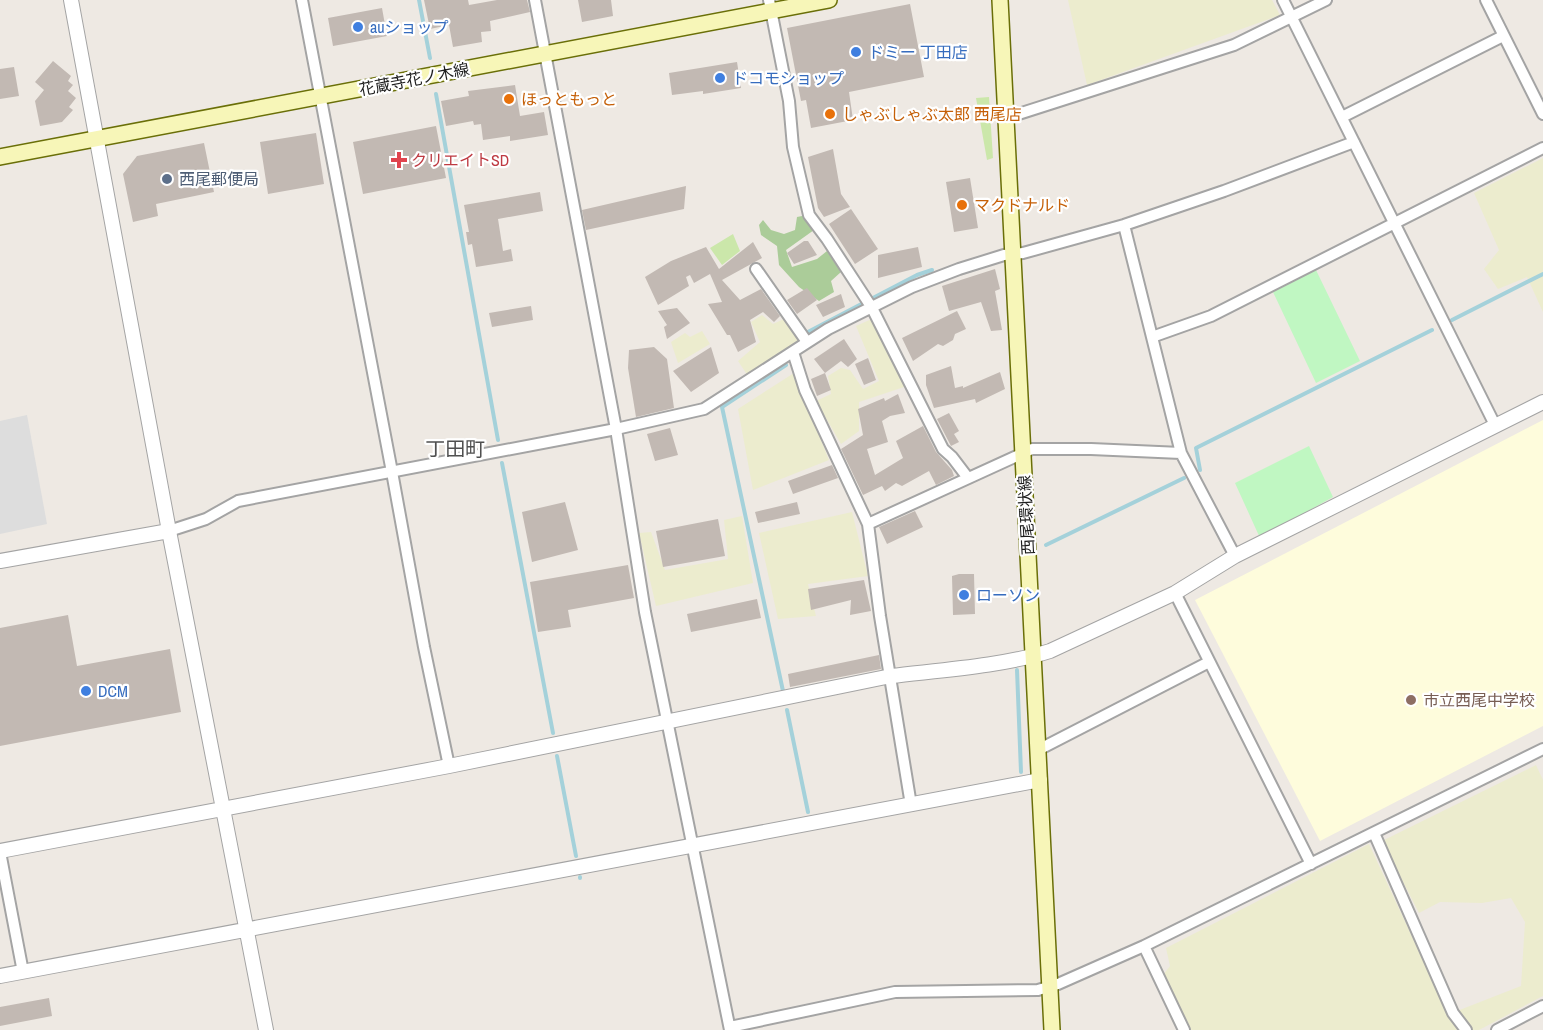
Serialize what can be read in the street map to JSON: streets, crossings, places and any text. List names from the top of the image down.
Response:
{
  "streets": {
    "main road": ["花蔵寺花ノ木線", "西尾環状線"]
  },
  "districts": ["丁田町"],
  "places": {
    "other": [
      "auショップ",
      "ドミー 丁田店",
      "ドコモショップ",
      "ほっともっと",
      "しゃぶしゃぶ太郎 西尾店",
      "西尾郵便局",
      "マクドナルド",
      "ローソン",
      "DCM",
      "市立西尾中学校"
    ],
    "health": ["クリエイトSD"]
  }
}
